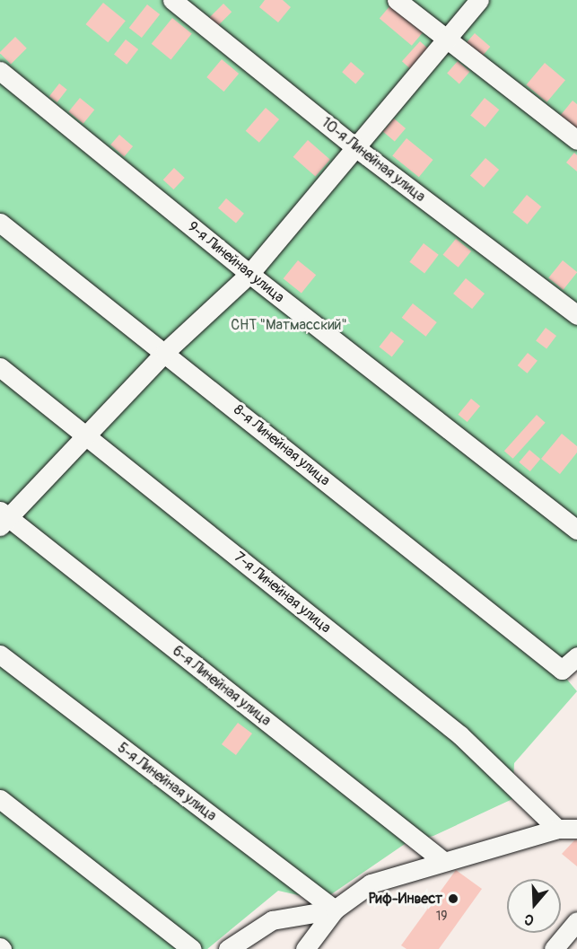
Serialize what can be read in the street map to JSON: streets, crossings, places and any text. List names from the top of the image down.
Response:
{
  "streets": {
    "street": [
      "10-я Линейная улица",
      "9-я Линейная улица",
      "8-я Линейная улица",
      "7-я Линейная улица",
      "6-я Линейная улица",
      "5-я Линейная улица"
    ]
  },
  "parks": ["СНТ \"Матмасский\""],
  "places": ["Риф-Инвест"],
  "house_numbers": ["19"],
  "north": "bottom"
}
